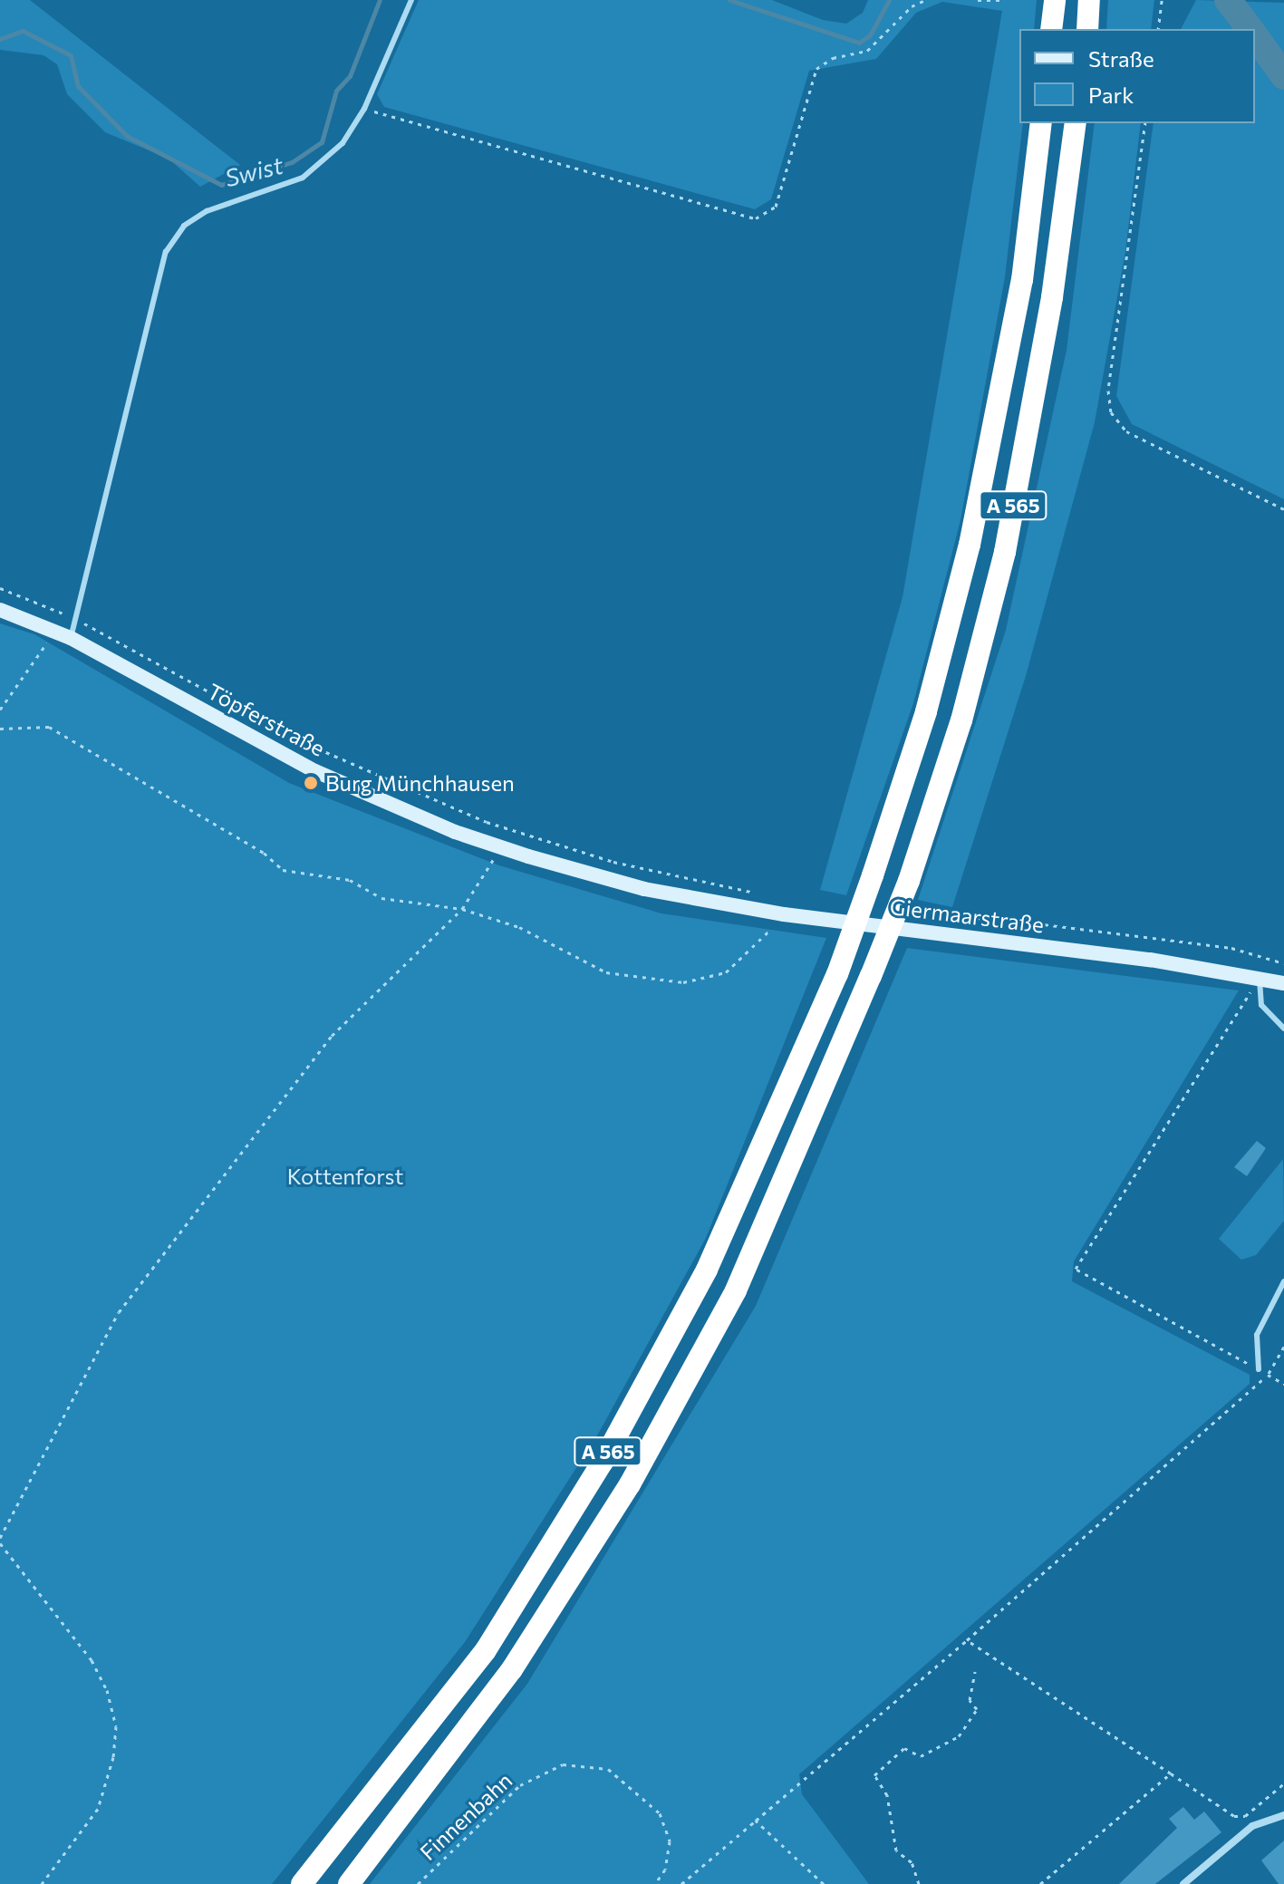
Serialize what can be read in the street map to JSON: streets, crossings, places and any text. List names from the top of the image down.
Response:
{
  "streets": {
    "highway": ["A 565"],
    "main road": ["Töpferstraße", "Giermaarstraße"],
    "path": ["Finnenbahn"]
  },
  "crossings": [
    ["Töpferstraße", "Giermaarstraße"]
  ],
  "water": ["Swist"],
  "parks": ["Kottenforst"],
  "places": ["Burg Münchhausen"],
  "legend": ["Straße", "Park"]
}
